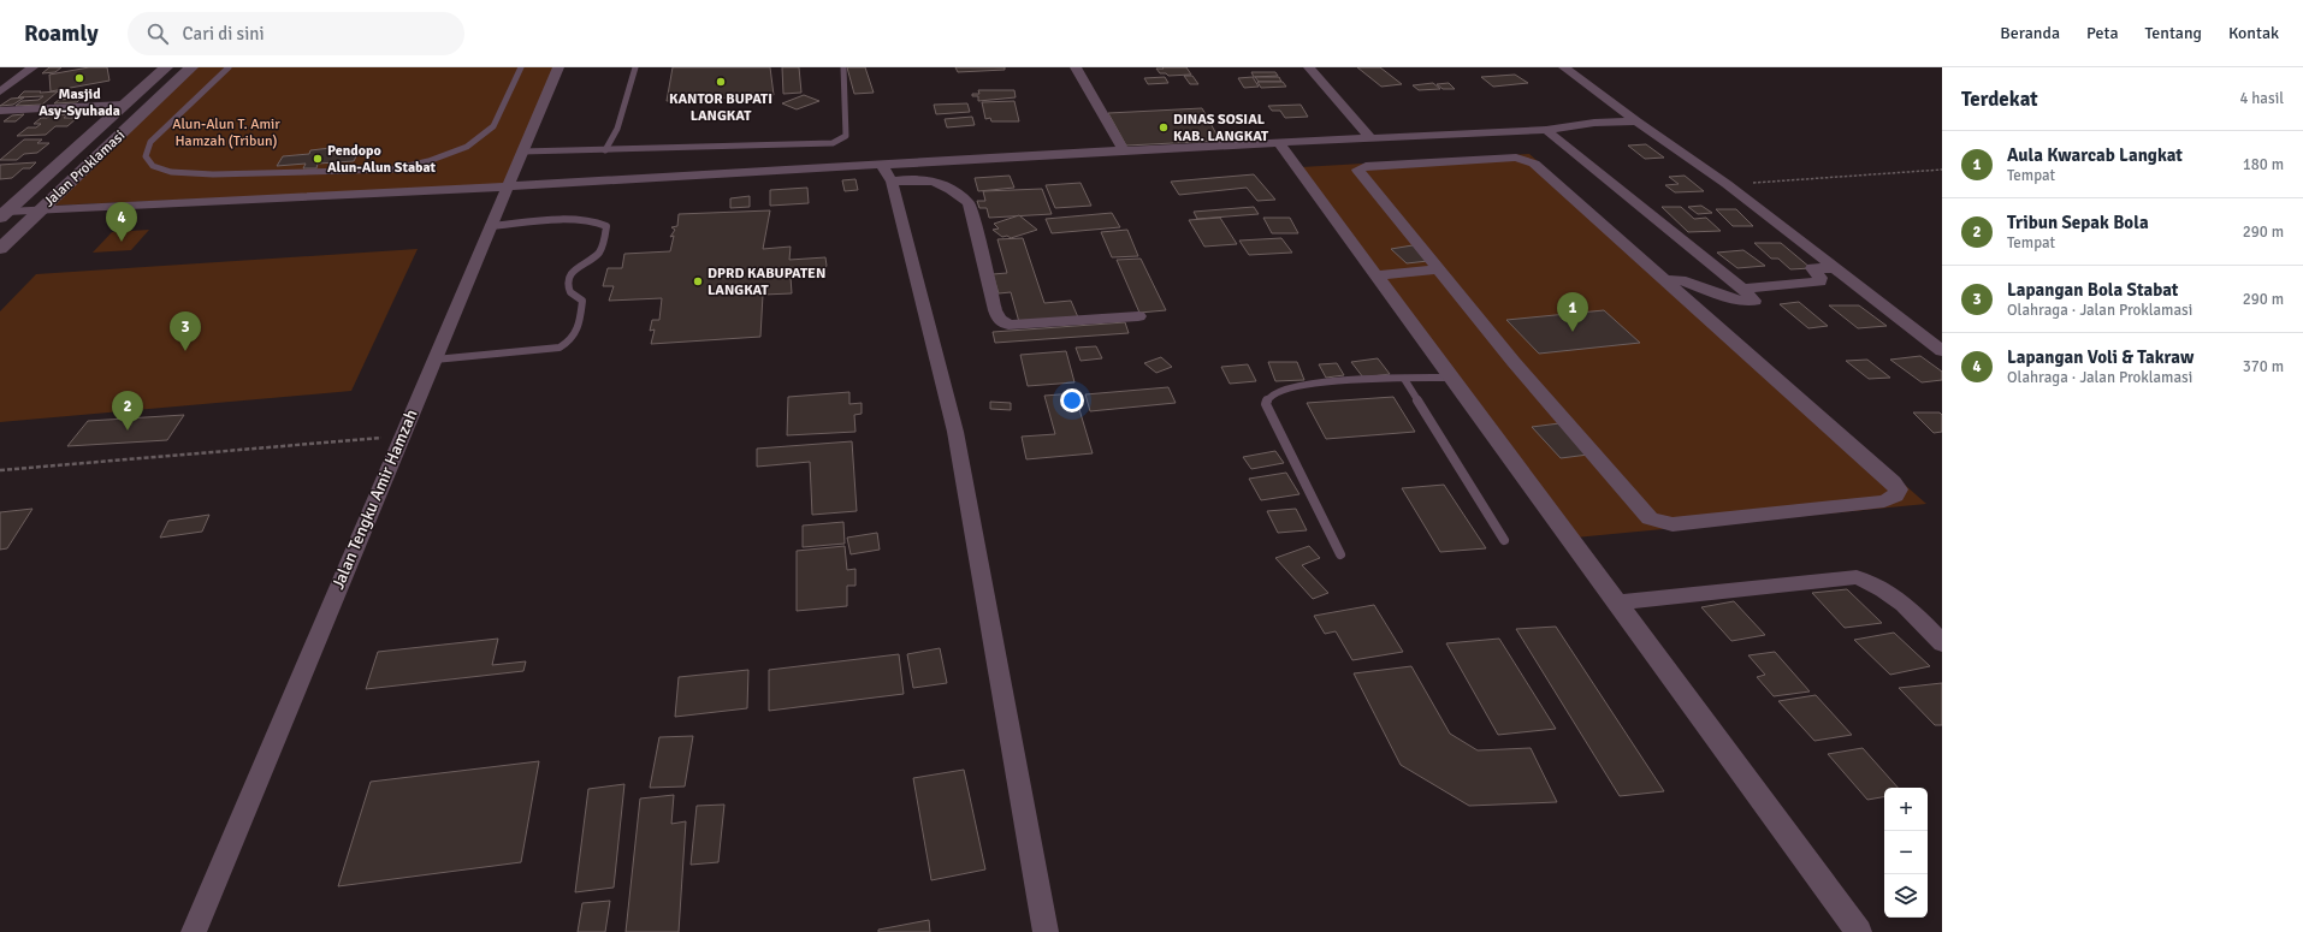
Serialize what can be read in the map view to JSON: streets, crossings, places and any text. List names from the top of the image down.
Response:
{
  "streets": {
    "street": ["Jalan Proklamasi", "Jalan Tengku Amir Hamzah"]
  },
  "parks": ["Alun-Alun T. Amir Hamzah (Tribun)"],
  "places": [
    "Masjid Asy-Syuhada",
    "KANTOR BUPATI LANGKAT",
    "DINAS SOSIAL KAB. LANGKAT",
    "Pendopo Alun-Alun Stabat",
    "DPRD KABUPATEN LANGKAT"
  ],
  "page": {
    "header": "Roamly",
    "search": "Cari di sini",
    "nav": [
      "Beranda",
      "Peta",
      "Tentang",
      "Kontak"
    ],
    "heading": ["Terdekat", "4 hasil"],
    "list": [
      {
        "mark": "1",
        "name": "Aula Kwarcab Langkat",
        "note": "Tempat",
        "value": "180 m"
      },
      {
        "mark": "2",
        "name": "Tribun Sepak Bola",
        "note": "Tempat",
        "value": "290 m"
      },
      {
        "mark": "3",
        "name": "Lapangan Bola Stabat",
        "note": "Olahraga · Jalan Proklamasi",
        "value": "290 m"
      },
      {
        "mark": "4",
        "name": "Lapangan Voli & Takraw",
        "note": "Olahraga · Jalan Proklamasi",
        "value": "370 m"
      }
    ],
    "pins": [
      "4",
      "1",
      "3",
      "2"
    ],
    "map_buttons": ["+", "−"]
  }
}
